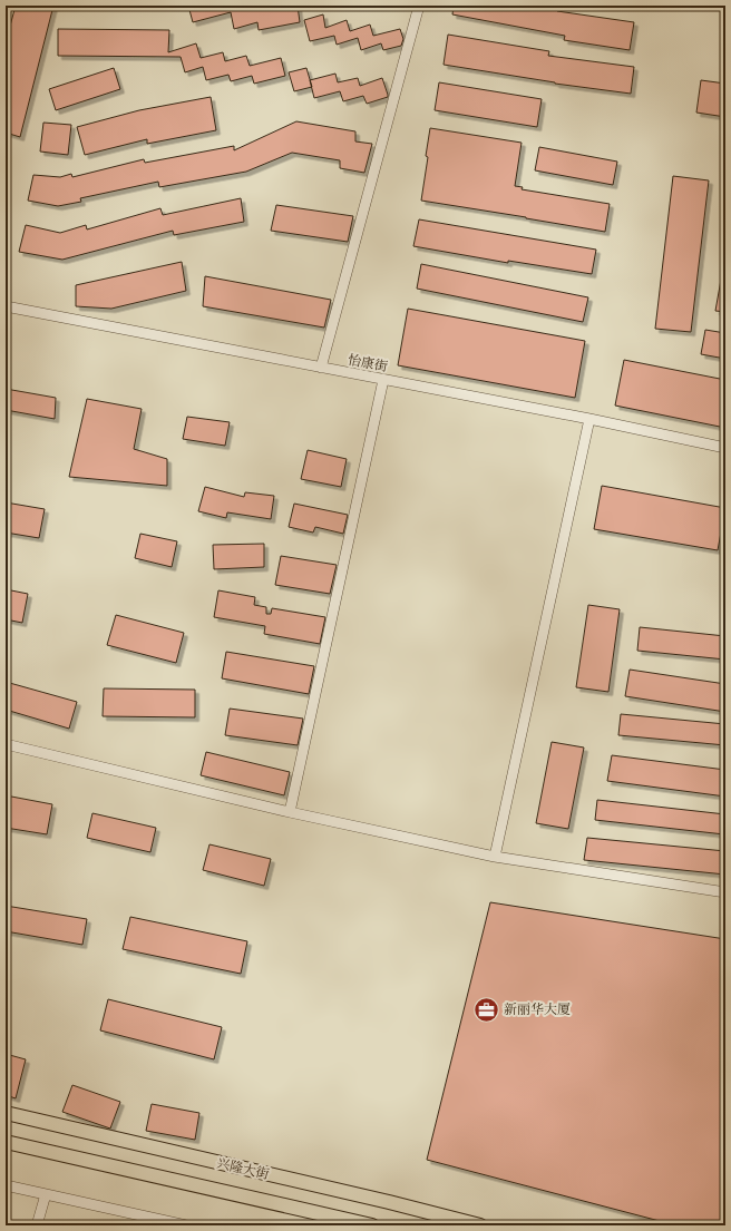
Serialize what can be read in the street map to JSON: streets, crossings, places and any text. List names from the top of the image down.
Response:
{
  "streets": {
    "main road": ["兴隆大街"],
    "street": ["怡康街"]
  },
  "places": {
    "office": ["新丽华大厦"]
  }
}
